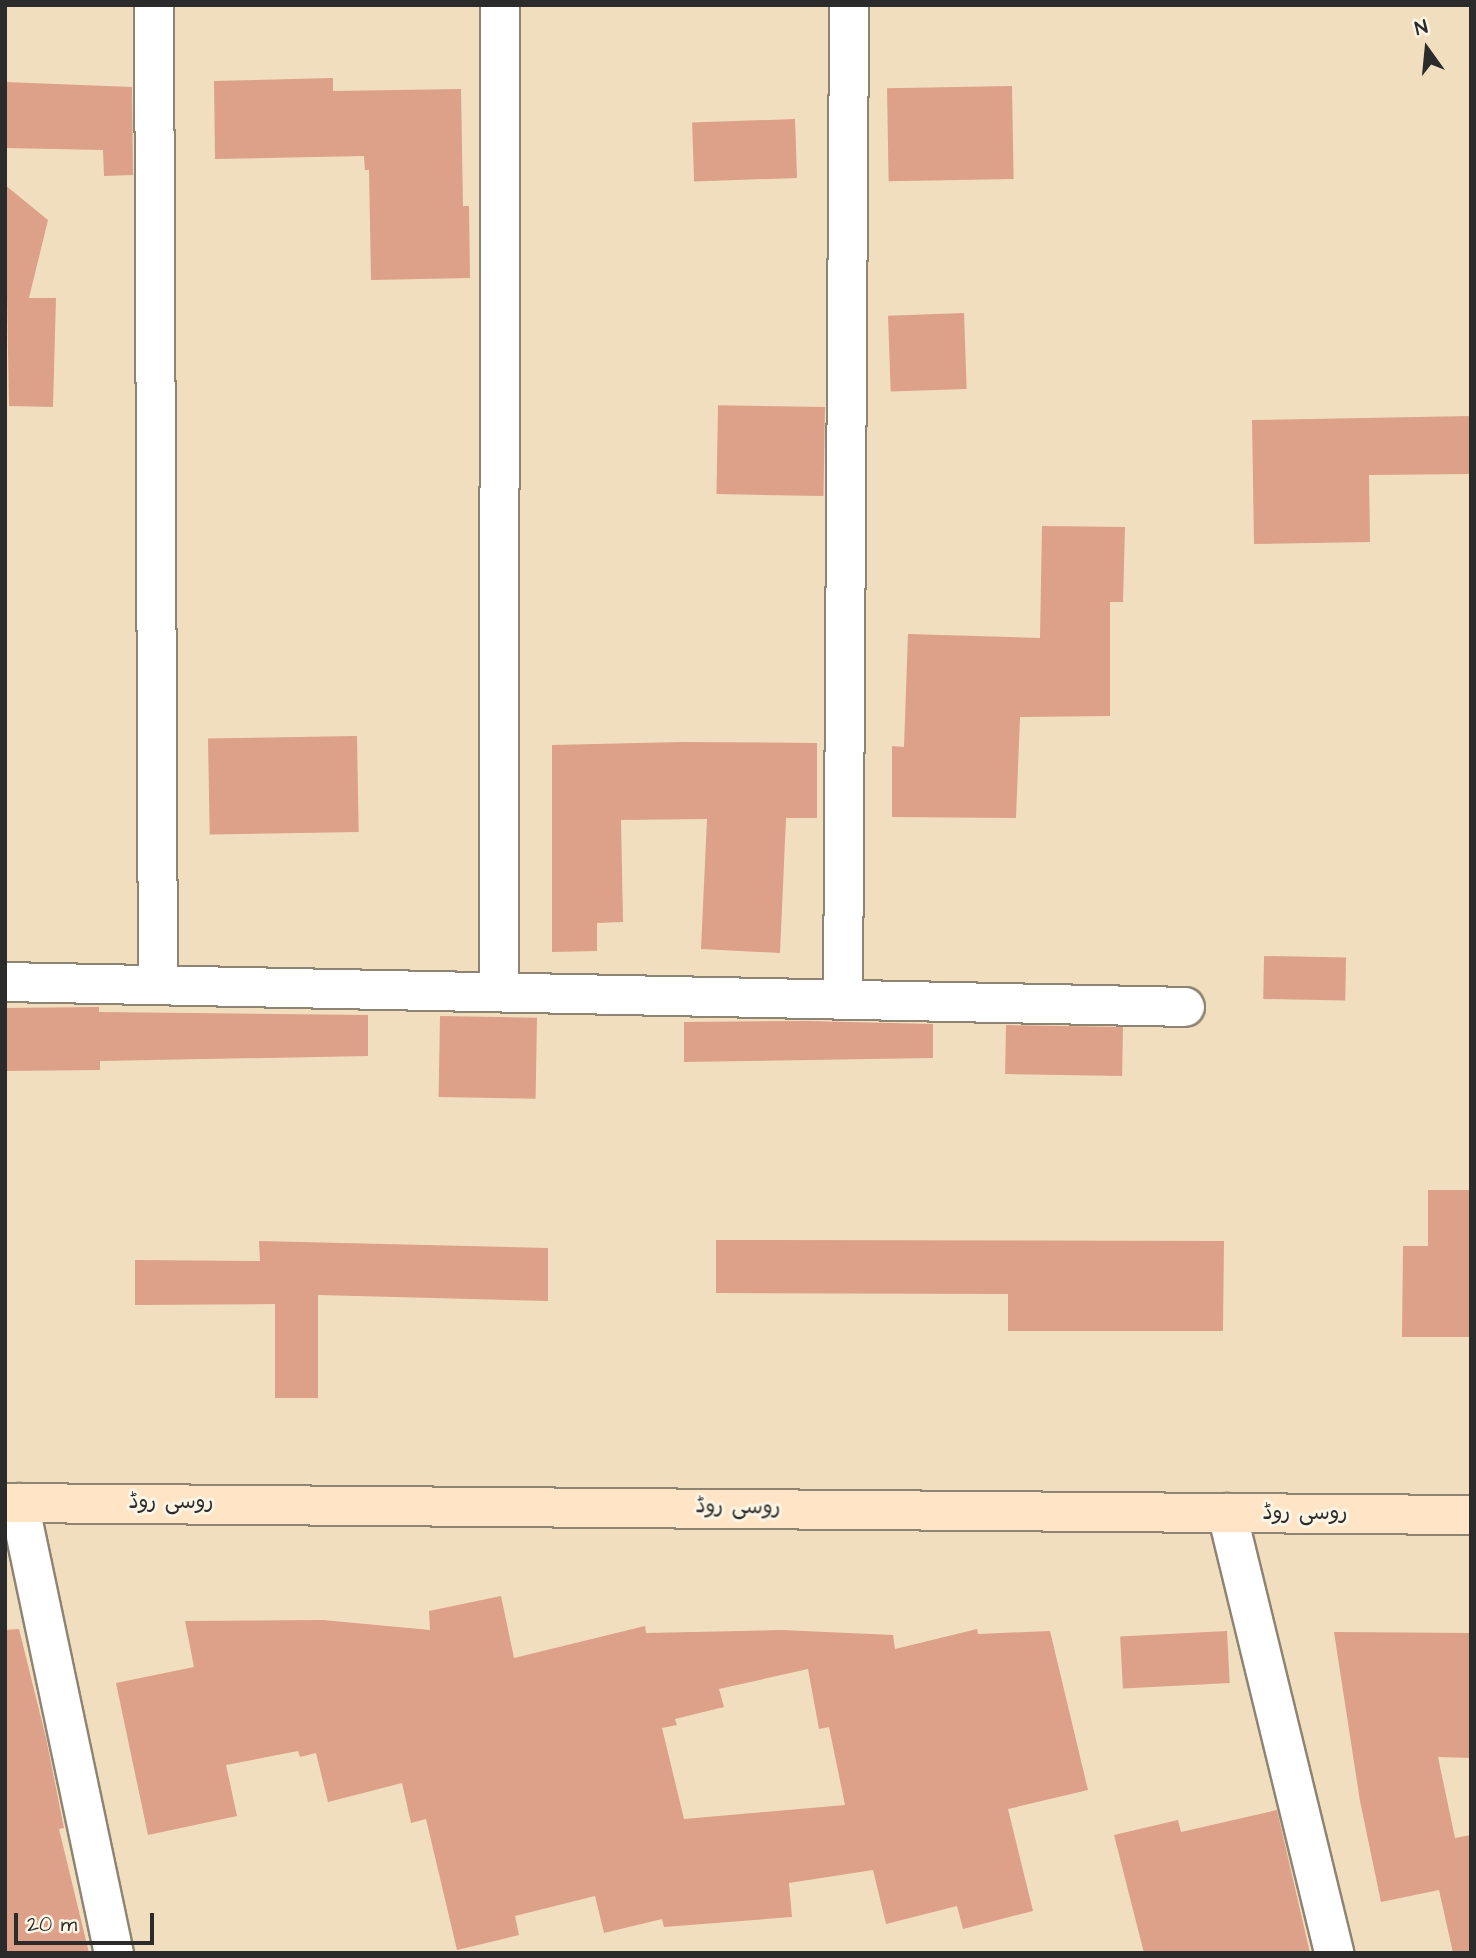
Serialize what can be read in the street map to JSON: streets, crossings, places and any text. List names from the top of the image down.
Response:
{
  "streets": {
    "main road": ["روسی روڈ"]
  },
  "scale_bar": "20 m",
  "north": "top"
}
